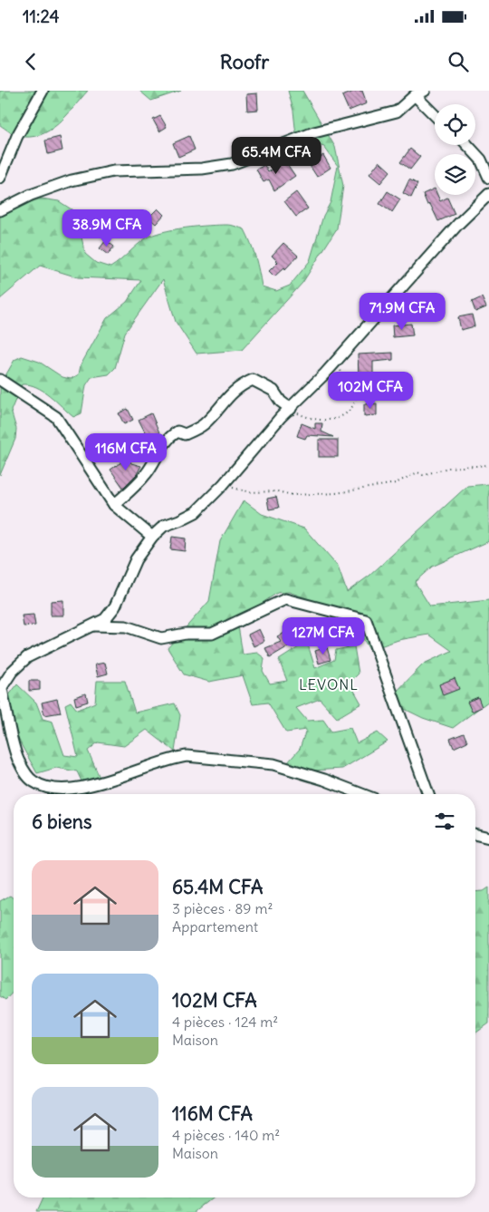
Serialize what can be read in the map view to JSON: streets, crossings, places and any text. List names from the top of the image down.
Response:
{
  "districts": ["LEVONL"],
  "page": {
    "status": "11:24",
    "header": "Roofr",
    "price": [
      "65.4M CFA",
      "38.9M CFA",
      "71.9M CFA",
      "102M CFA",
      "116M CFA",
      "127M CFA"
    ],
    "heading": "6 biens",
    "list": [
      {
        "name": "65.4M CFA",
        "note": "3 pièces · 89 m² · Appartement"
      },
      {
        "name": "102M CFA",
        "note": "4 pièces · 124 m² · Maison"
      },
      {
        "name": "116M CFA",
        "note": "4 pièces · 140 m² · Maison"
      }
    ]
  }
}
